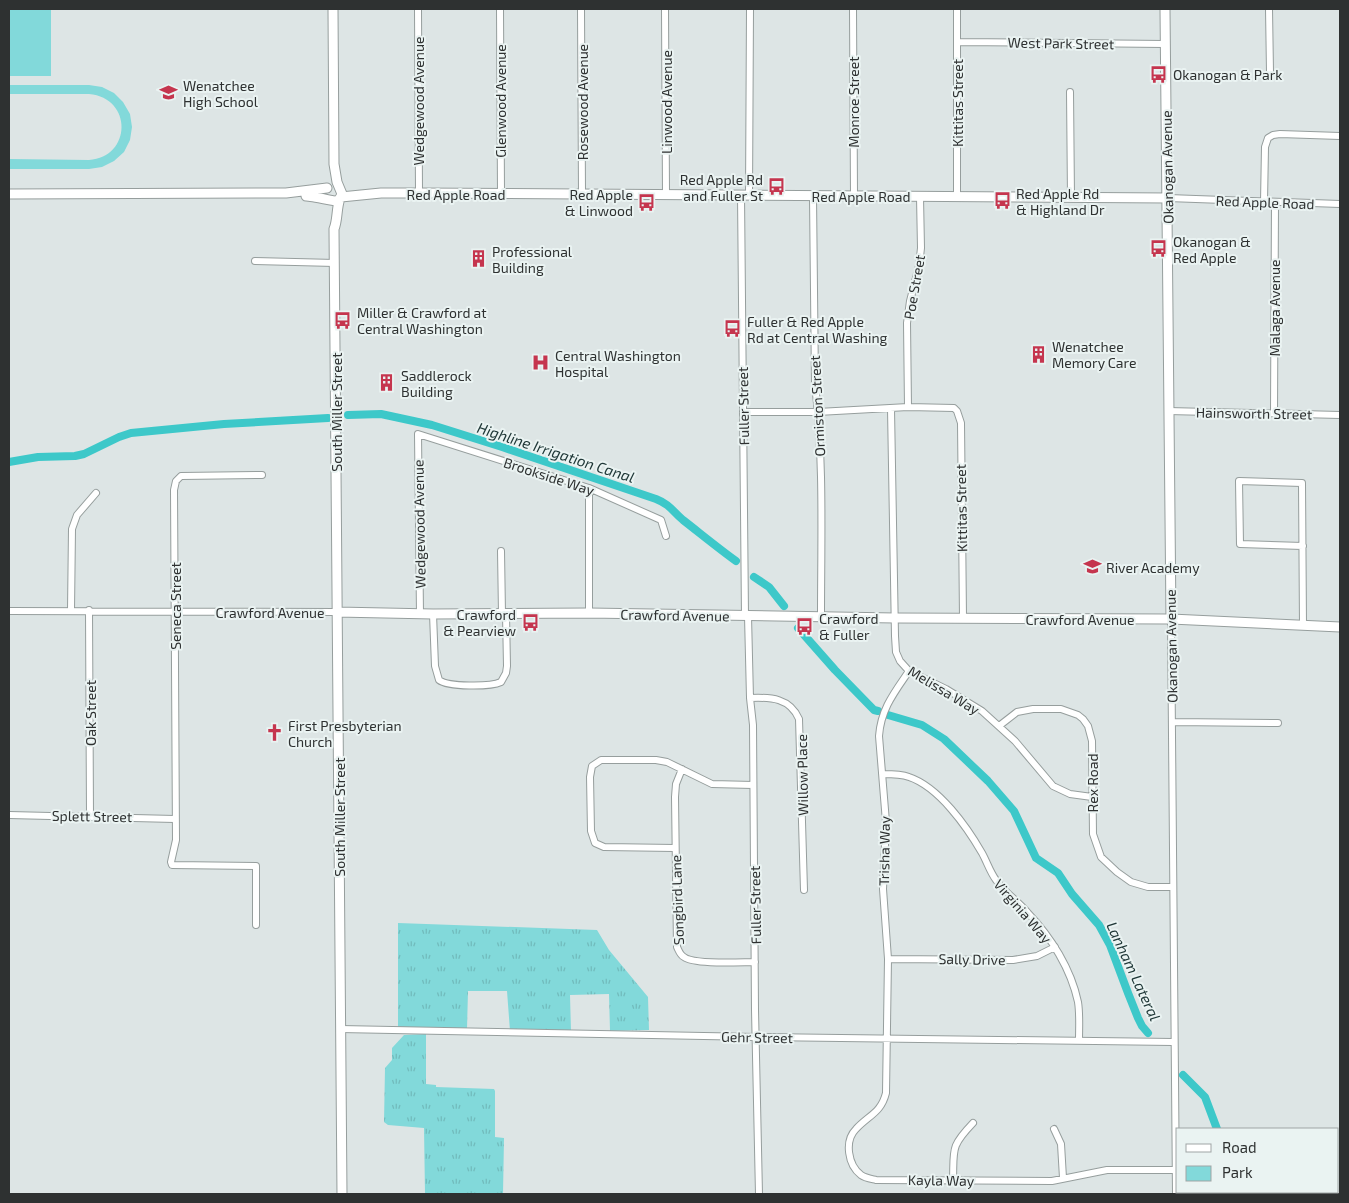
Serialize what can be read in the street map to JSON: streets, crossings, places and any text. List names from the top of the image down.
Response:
{
  "streets": {
    "street": [
      "West Park Street",
      "Wedgewood Avenue",
      "Glenwood Avenue",
      "Rosewood Avenue",
      "Linwood Avenue",
      "Monroe Street",
      "Kittitas Street",
      "Okanogan Avenue",
      "Red Apple Road",
      "Poe Street",
      "Malaga Avenue",
      "Fuller Street",
      "Ormiston Street",
      "South Miller Street",
      "Hainsworth Street",
      "Brookside Way",
      "Seneca Street",
      "Crawford Avenue",
      "Melissa Way",
      "Oak Street",
      "Willow Place",
      "Rex Road",
      "Splett Street",
      "Trisha Way",
      "Songbird Lane",
      "Virginia Way",
      "Sally Drive",
      "Gehr Street",
      "Kayla Way"
    ]
  },
  "crossings": [
    ["West Park Street", "Kittitas Street"],
    ["West Park Street", "Okanogan Avenue"],
    ["Wedgewood Avenue", "Red Apple Road"],
    ["Wedgewood Avenue", "Brookside Way"],
    ["Wedgewood Avenue", "Crawford Avenue"],
    ["Glenwood Avenue", "Red Apple Road"],
    ["Rosewood Avenue", "Red Apple Road"],
    ["Linwood Avenue", "Red Apple Road"],
    ["Monroe Street", "Red Apple Road"],
    ["Kittitas Street", "Red Apple Road"],
    ["Kittitas Street", "Poe Street"],
    ["Kittitas Street", "Crawford Avenue"],
    ["Okanogan Avenue", "Red Apple Road"],
    ["Okanogan Avenue", "Hainsworth Street"],
    ["Okanogan Avenue", "Crawford Avenue"],
    ["Okanogan Avenue", "Rex Road"],
    ["Okanogan Avenue", "Gehr Street"],
    ["Okanogan Avenue", "Kayla Way"],
    ["Red Apple Road", "Poe Street"],
    ["Red Apple Road", "Malaga Avenue"],
    ["Red Apple Road", "Fuller Street"],
    ["Red Apple Road", "Ormiston Street"],
    ["Red Apple Road", "South Miller Street"],
    ["Malaga Avenue", "Hainsworth Street"],
    ["Fuller Street", "Crawford Avenue"],
    ["Fuller Street", "Willow Place"],
    ["Fuller Street", "Songbird Lane"],
    ["Fuller Street", "Gehr Street"],
    ["Ormiston Street", "Crawford Avenue"],
    ["South Miller Street", "Crawford Avenue"],
    ["South Miller Street", "Gehr Street"],
    ["Seneca Street", "Crawford Avenue"],
    ["Seneca Street", "Splett Street"],
    ["Crawford Avenue", "Melissa Way"],
    ["Crawford Avenue", "Oak Street"],
    ["Melissa Way", "Rex Road"],
    ["Melissa Way", "Trisha Way"],
    ["Oak Street", "Splett Street"],
    ["Trisha Way", "Virginia Way"],
    ["Trisha Way", "Sally Drive"],
    ["Trisha Way", "Gehr Street"],
    ["Trisha Way", "Kayla Way"],
    ["Virginia Way", "Sally Drive"],
    ["Virginia Way", "Gehr Street"],
    ["Gehr Street", "Kayla Way"]
  ],
  "water": ["Highline Irrigation Canal", "Lanham Lateral"],
  "places": {
    "bus stop": [
      "Okanogan & Park",
      "Red Apple Rd and Fuller St",
      "Red Apple Rd & Highland Dr",
      "Red Apple & Linwood",
      "Okanogan & Red Apple",
      "Miller & Crawford at Central Washington",
      "Fuller & Red Apple Rd at Central Washing",
      "Crawford & Pearview",
      "Crawford & Fuller"
    ],
    "school or university": ["Wenatchee High School", "River Academy"],
    "building": ["Professional Building", "Wenatchee Memory Care", "Saddlerock Building"],
    "hospital": ["Central Washington Hospital"],
    "church": ["First Presbyterian Church"]
  },
  "legend": ["Road", "Park"]
}
